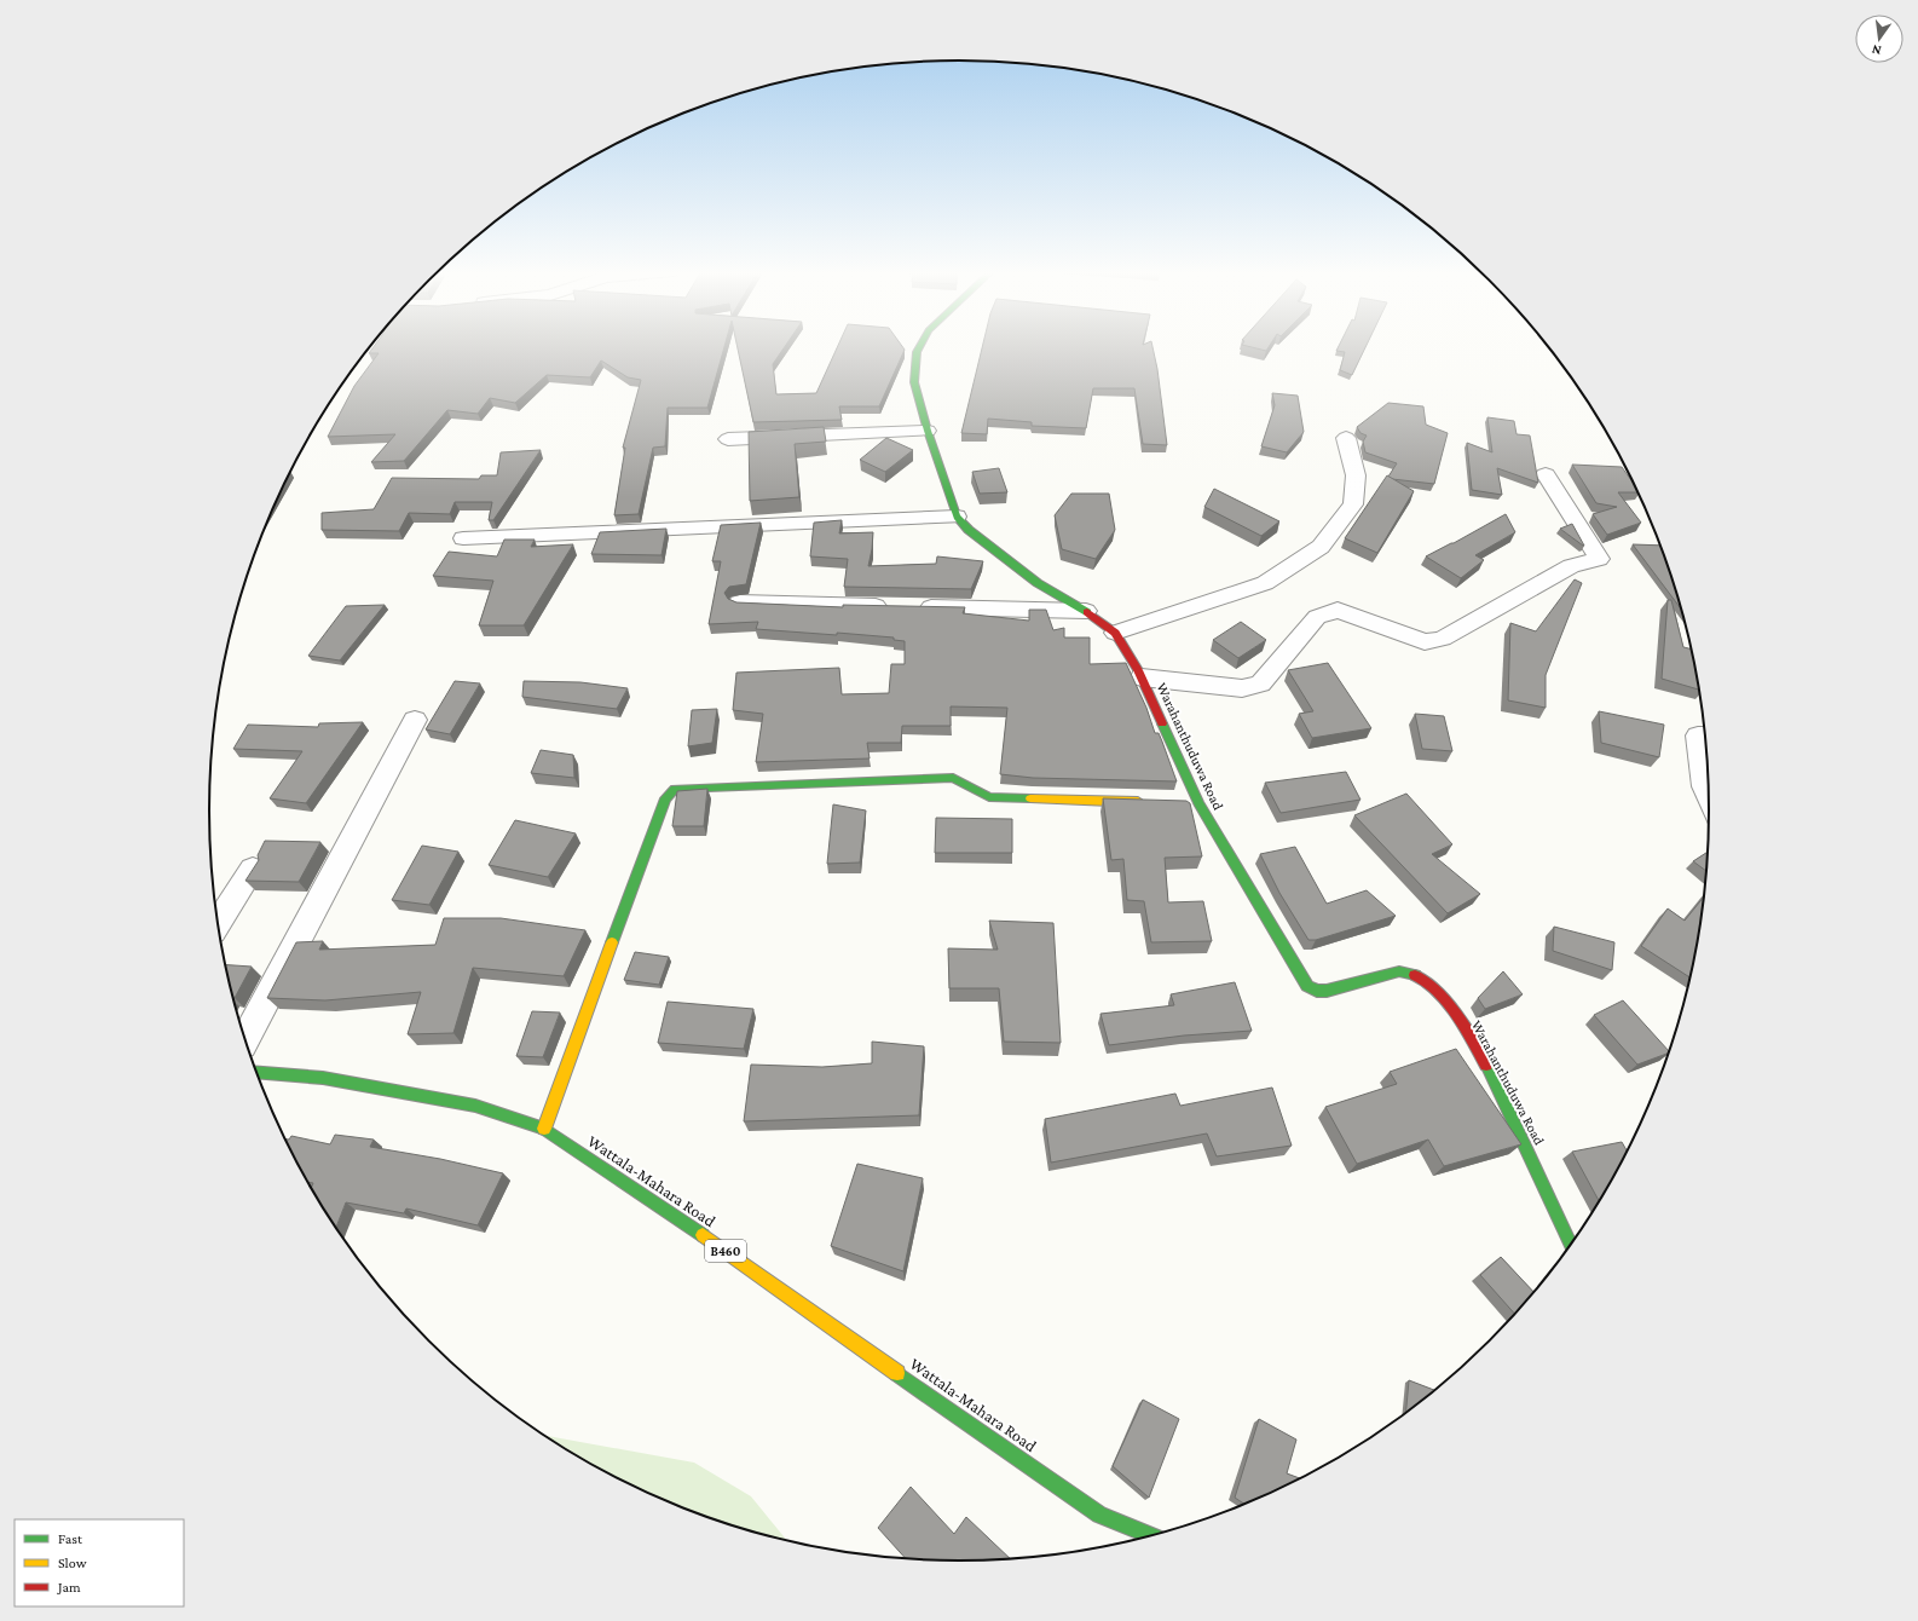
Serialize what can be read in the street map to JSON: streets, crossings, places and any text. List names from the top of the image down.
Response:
{
  "streets": {
    "street": ["Warahanthuduwa Road", "Wattala-Mahara Road", "B460"]
  },
  "legend": ["Fast", "Slow", "Jam"],
  "north": "bottom"
}
